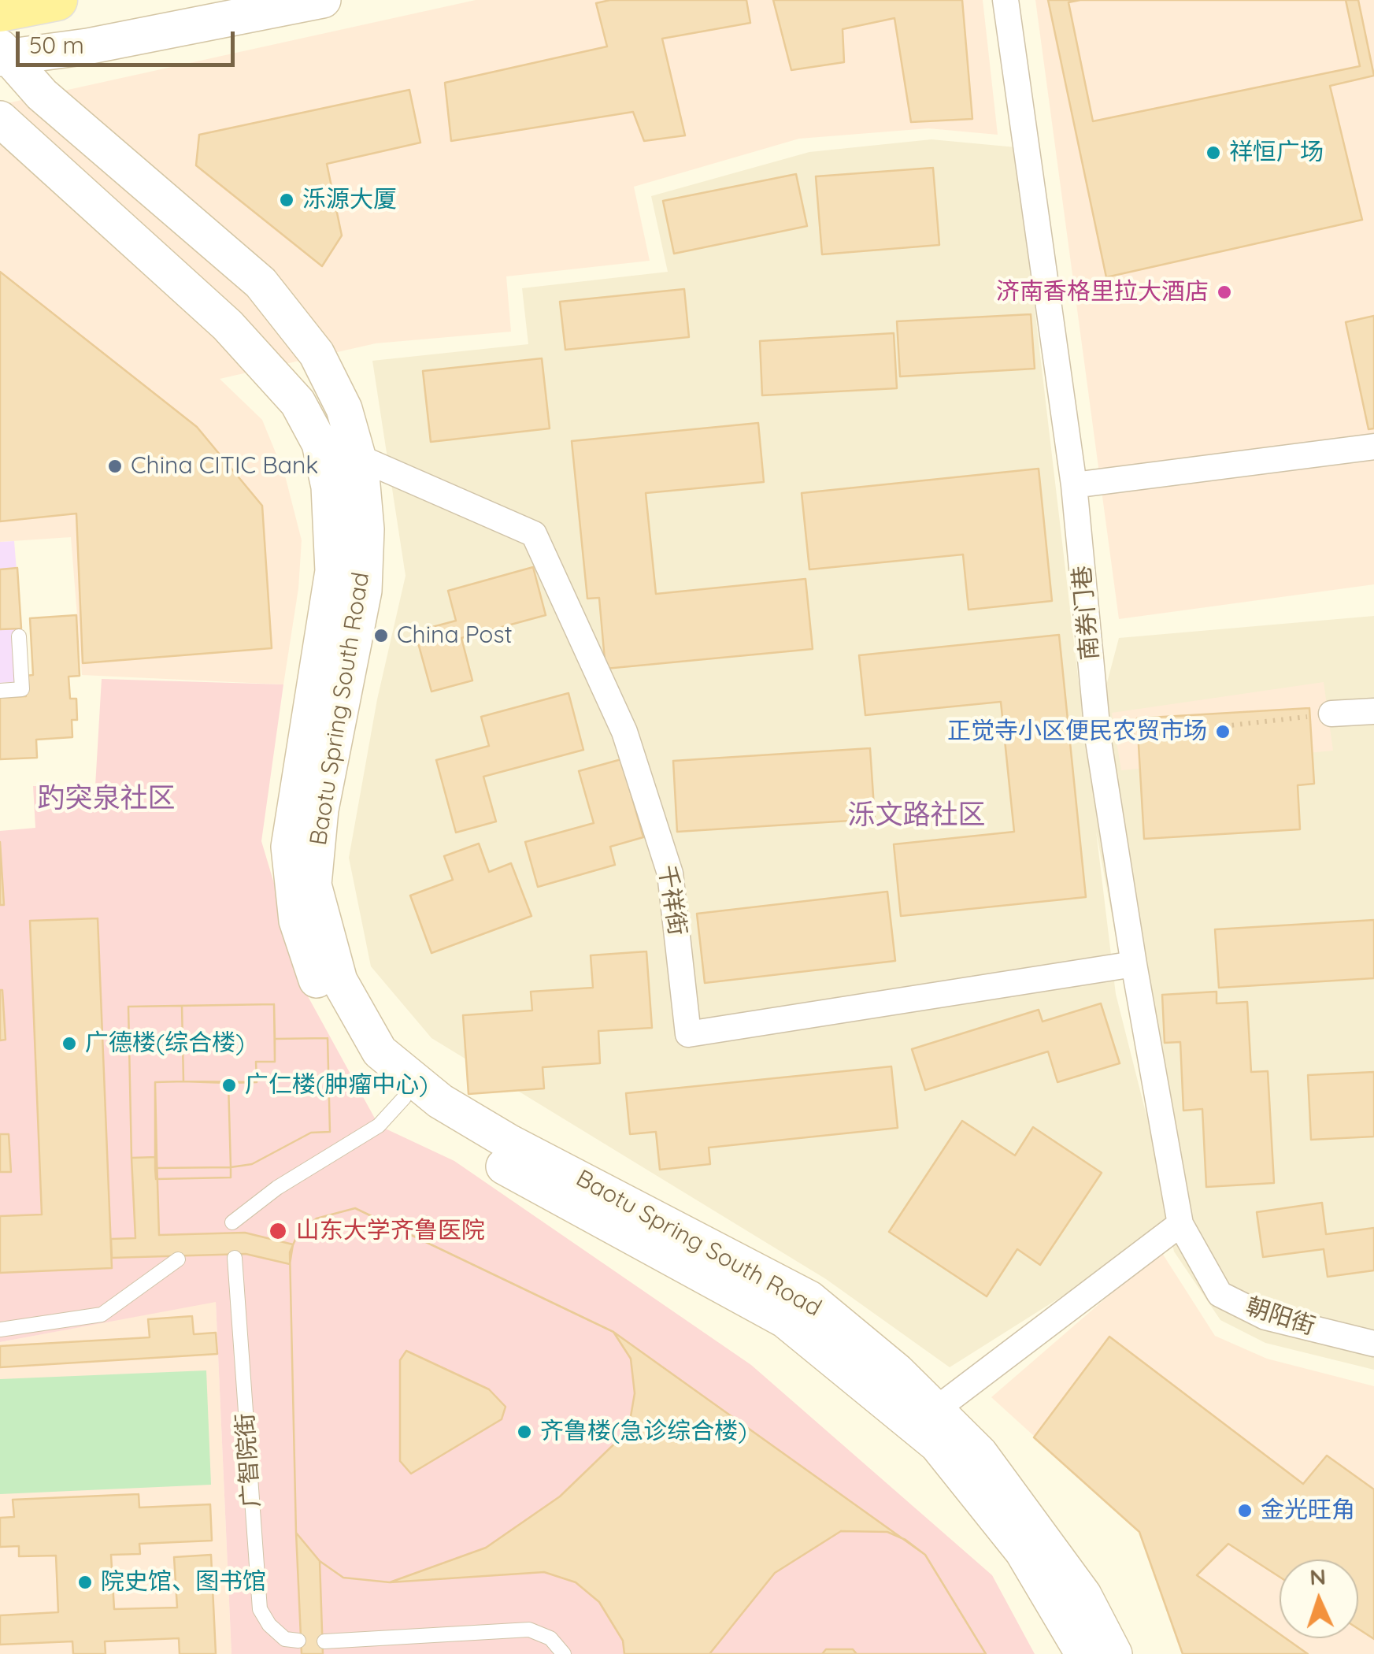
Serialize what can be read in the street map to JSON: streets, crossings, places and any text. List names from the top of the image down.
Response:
{
  "streets": {
    "main road": ["Baotu Spring South Road"],
    "street": ["南券门巷", "千祥街", "朝阳街"],
    "lane": ["广智院街"]
  },
  "crossings": [
    ["南券门巷", "千祥街"],
    ["南券门巷", "朝阳街"],
    ["Baotu Spring South Road", "千祥街"]
  ],
  "districts": ["趵突泉社区", "泺文路社区"],
  "places": [
    "祥恒广场",
    "泺源大厦",
    "济南香格里拉大酒店",
    "China CITIC Bank",
    "China Post",
    "正觉寺小区便民农贸市场",
    "广德楼(综合楼)",
    "广仁楼(肿瘤中心)",
    "山东大学齐鲁医院",
    "齐鲁楼(急诊综合楼)",
    "金光旺角",
    "院史馆、图书馆"
  ],
  "scale_bar": "50 m",
  "north": "top"
}
